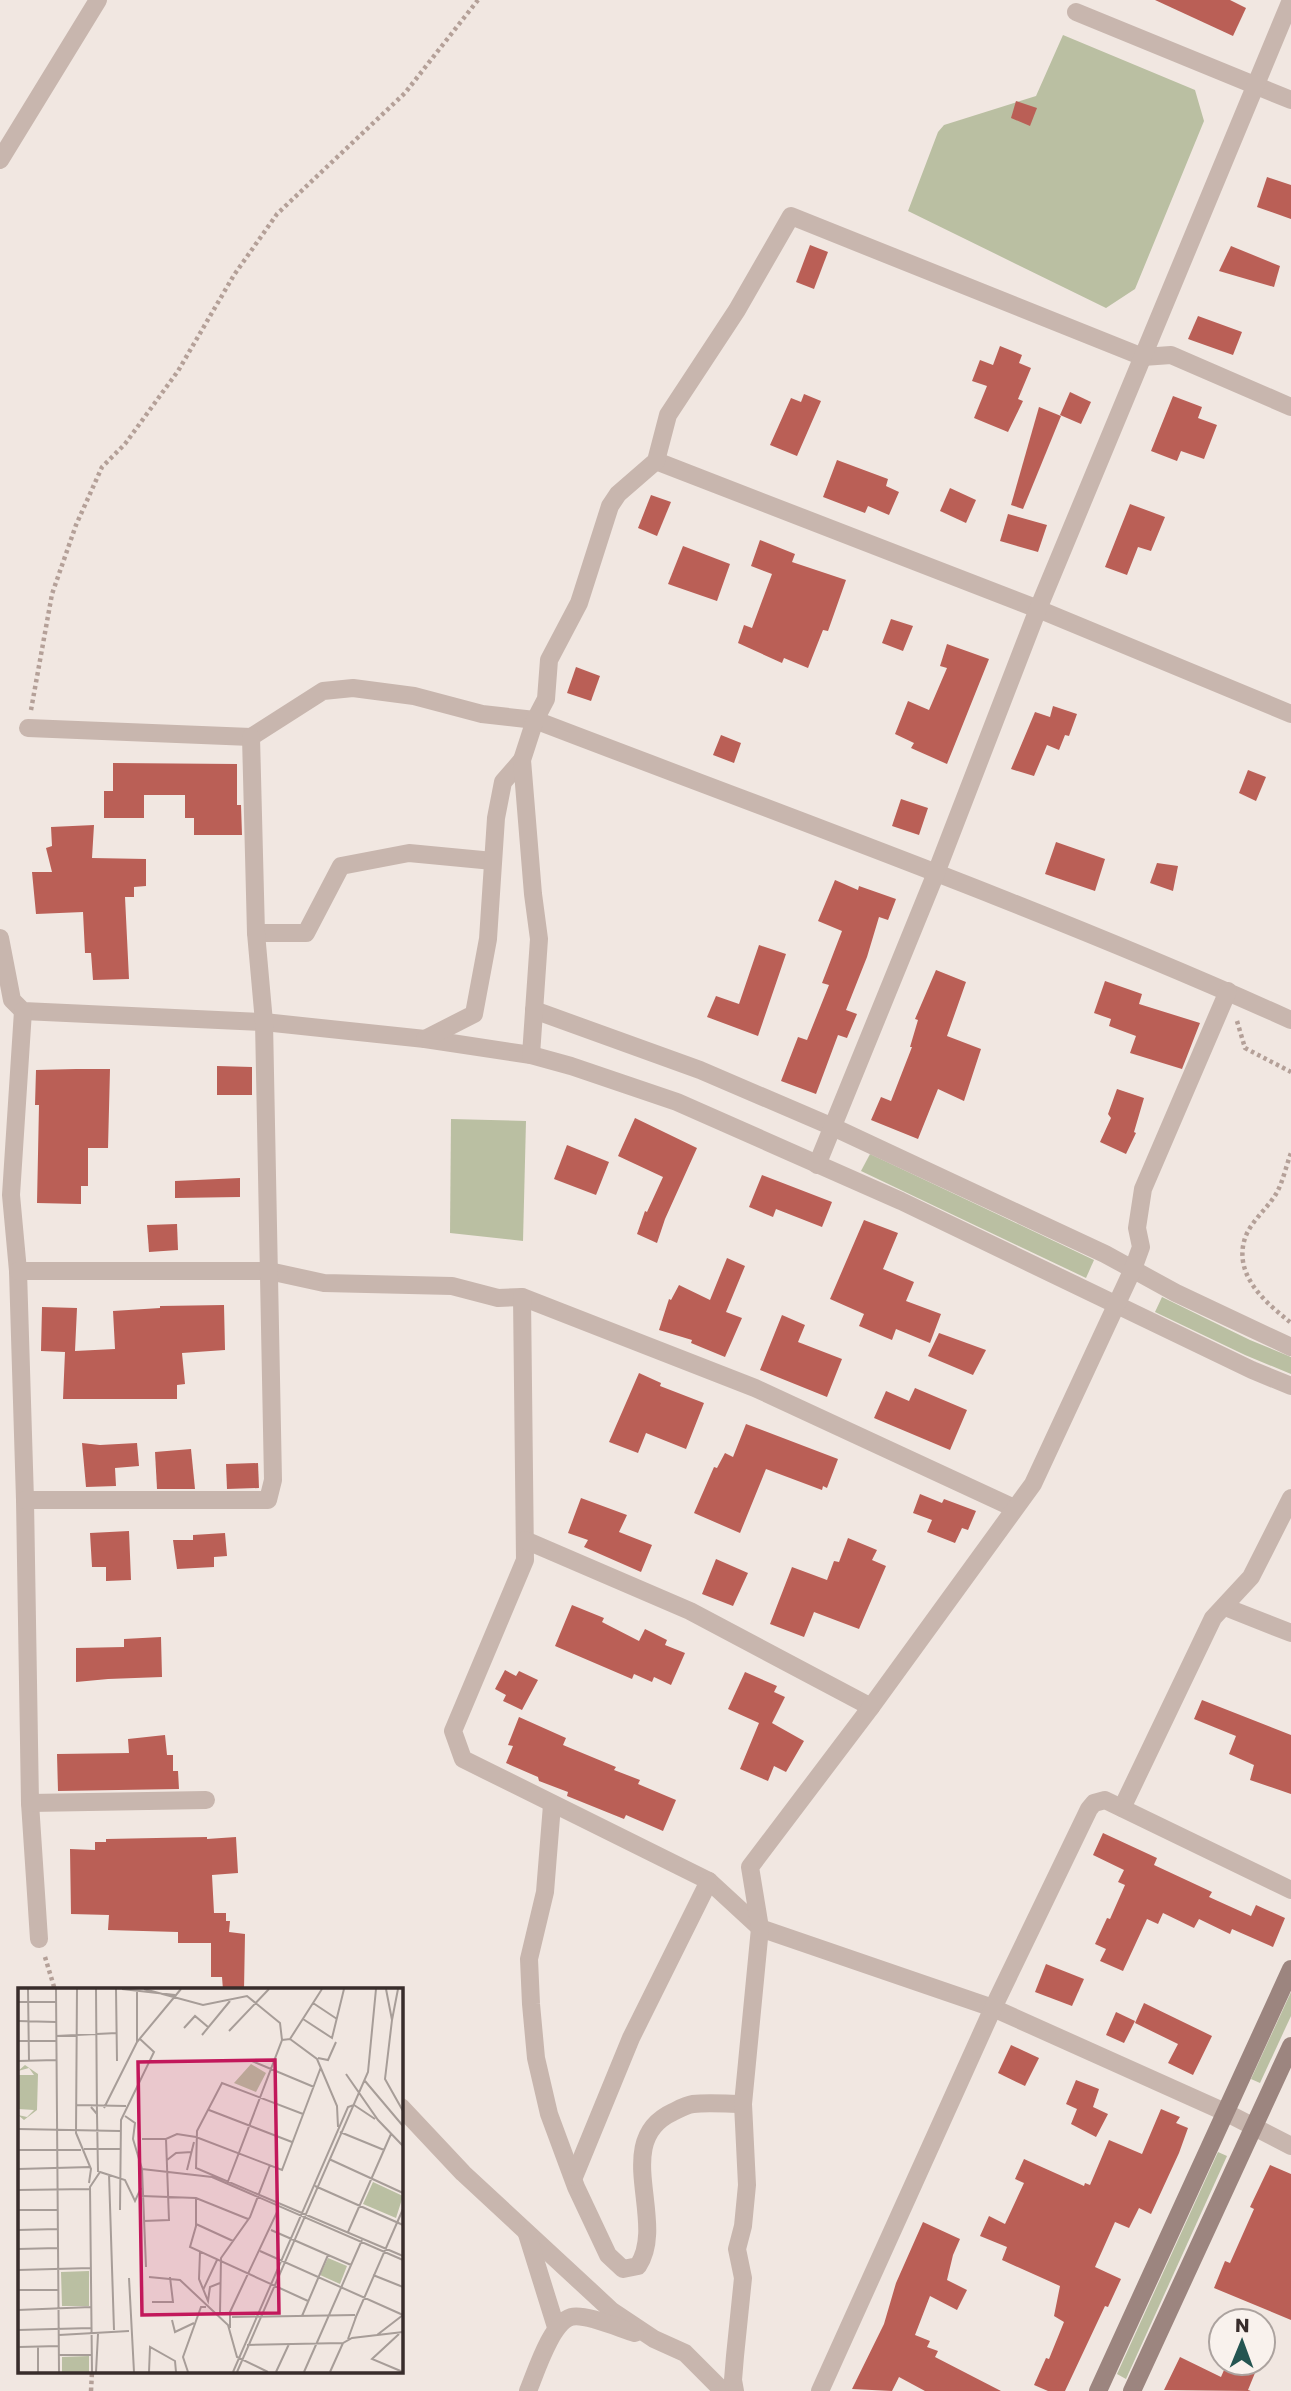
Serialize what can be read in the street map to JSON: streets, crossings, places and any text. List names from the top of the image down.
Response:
{
  "north": "top"
}
